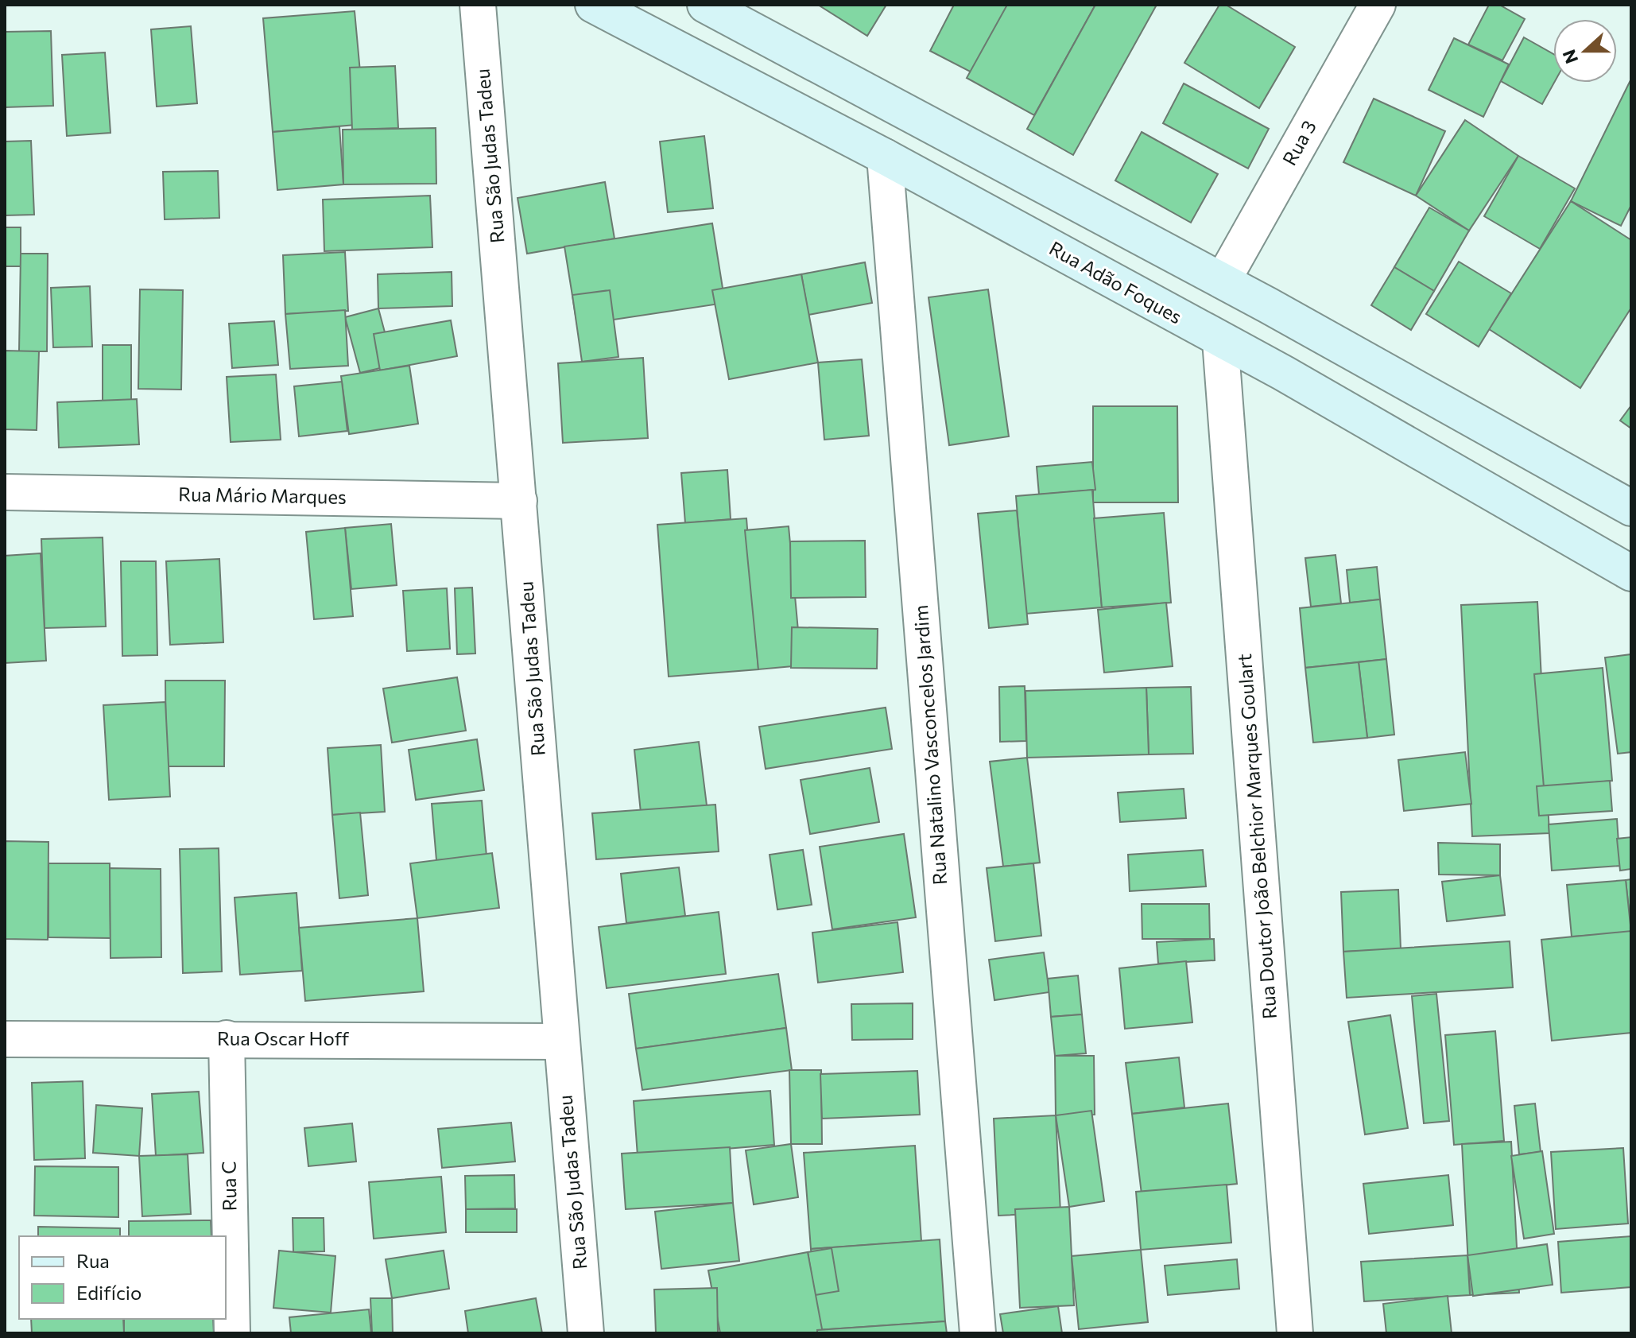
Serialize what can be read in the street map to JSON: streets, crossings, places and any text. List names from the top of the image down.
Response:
{
  "streets": {
    "main road": ["Rua Adão Foques"],
    "street": [
      "Rua 3",
      "Rua São Judas Tadeu",
      "Rua Mário Marques",
      "Rua Natalino Vasconcelos Jardim",
      "Rua Doutor João Belchior Marques Goulart",
      "Rua Oscar Hoff",
      "Rua C"
    ]
  },
  "crossings": [
    ["Rua São Judas Tadeu", "Rua Mário Marques"],
    ["Rua São Judas Tadeu", "Rua Oscar Hoff"],
    ["Rua Adão Foques", "Rua Natalino Vasconcelos Jardim"],
    ["Rua Adão Foques", "Rua Doutor João Belchior Marques Goulart"],
    ["Rua Oscar Hoff", "Rua C"]
  ],
  "legend": ["Rua", "Edifício"],
  "north": "left"
}
